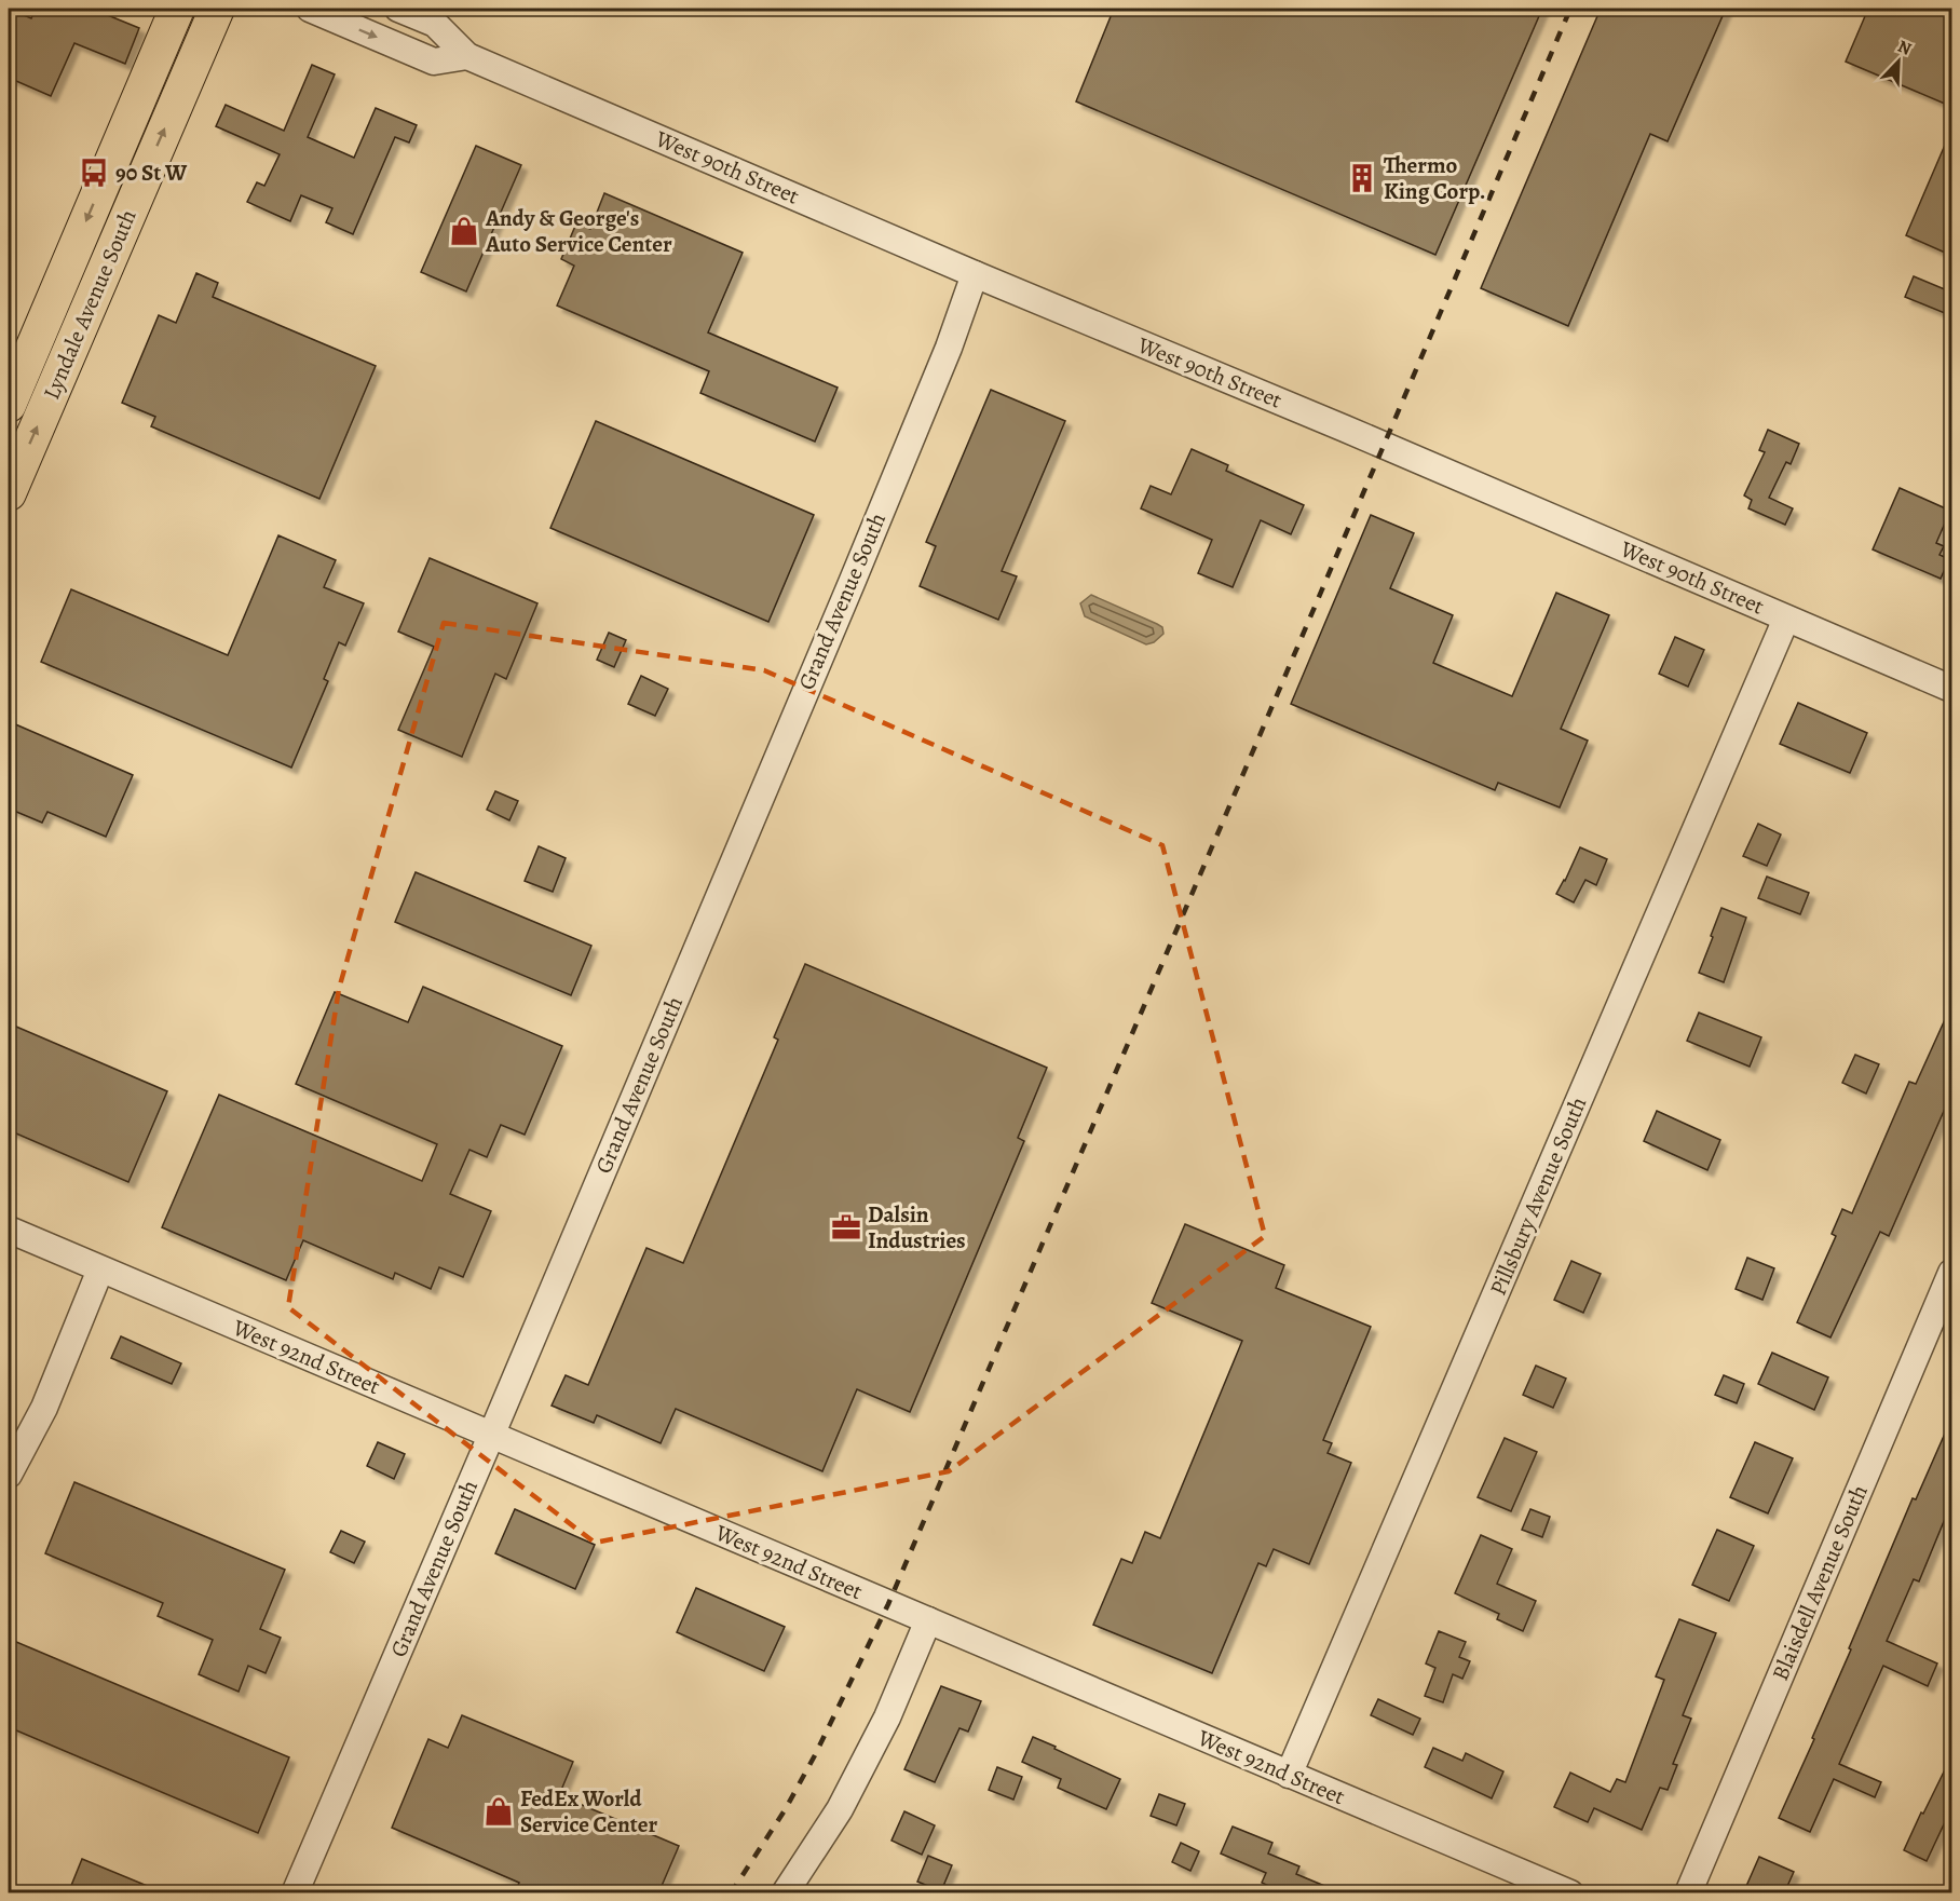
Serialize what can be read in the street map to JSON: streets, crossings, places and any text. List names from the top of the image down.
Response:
{
  "streets": {
    "main road": ["Lyndale Avenue South"],
    "street": [
      "West 90th Street",
      "Grand Avenue South",
      "Pillsbury Avenue South",
      "West 92nd Street",
      "Blaisdell Avenue South"
    ]
  },
  "crossings": [
    ["West 90th Street", "Grand Avenue South"],
    ["West 90th Street", "Pillsbury Avenue South"],
    ["Grand Avenue South", "West 92nd Street"],
    ["Pillsbury Avenue South", "West 92nd Street"]
  ],
  "places": {
    "bus stop": ["90 St W"],
    "building": ["Thermo King Corp."],
    "shop": ["Andy & George's Auto Service Center", "FedEx World Service Center"],
    "office": ["Dalsin Industries"]
  },
  "north": "top right"
}
